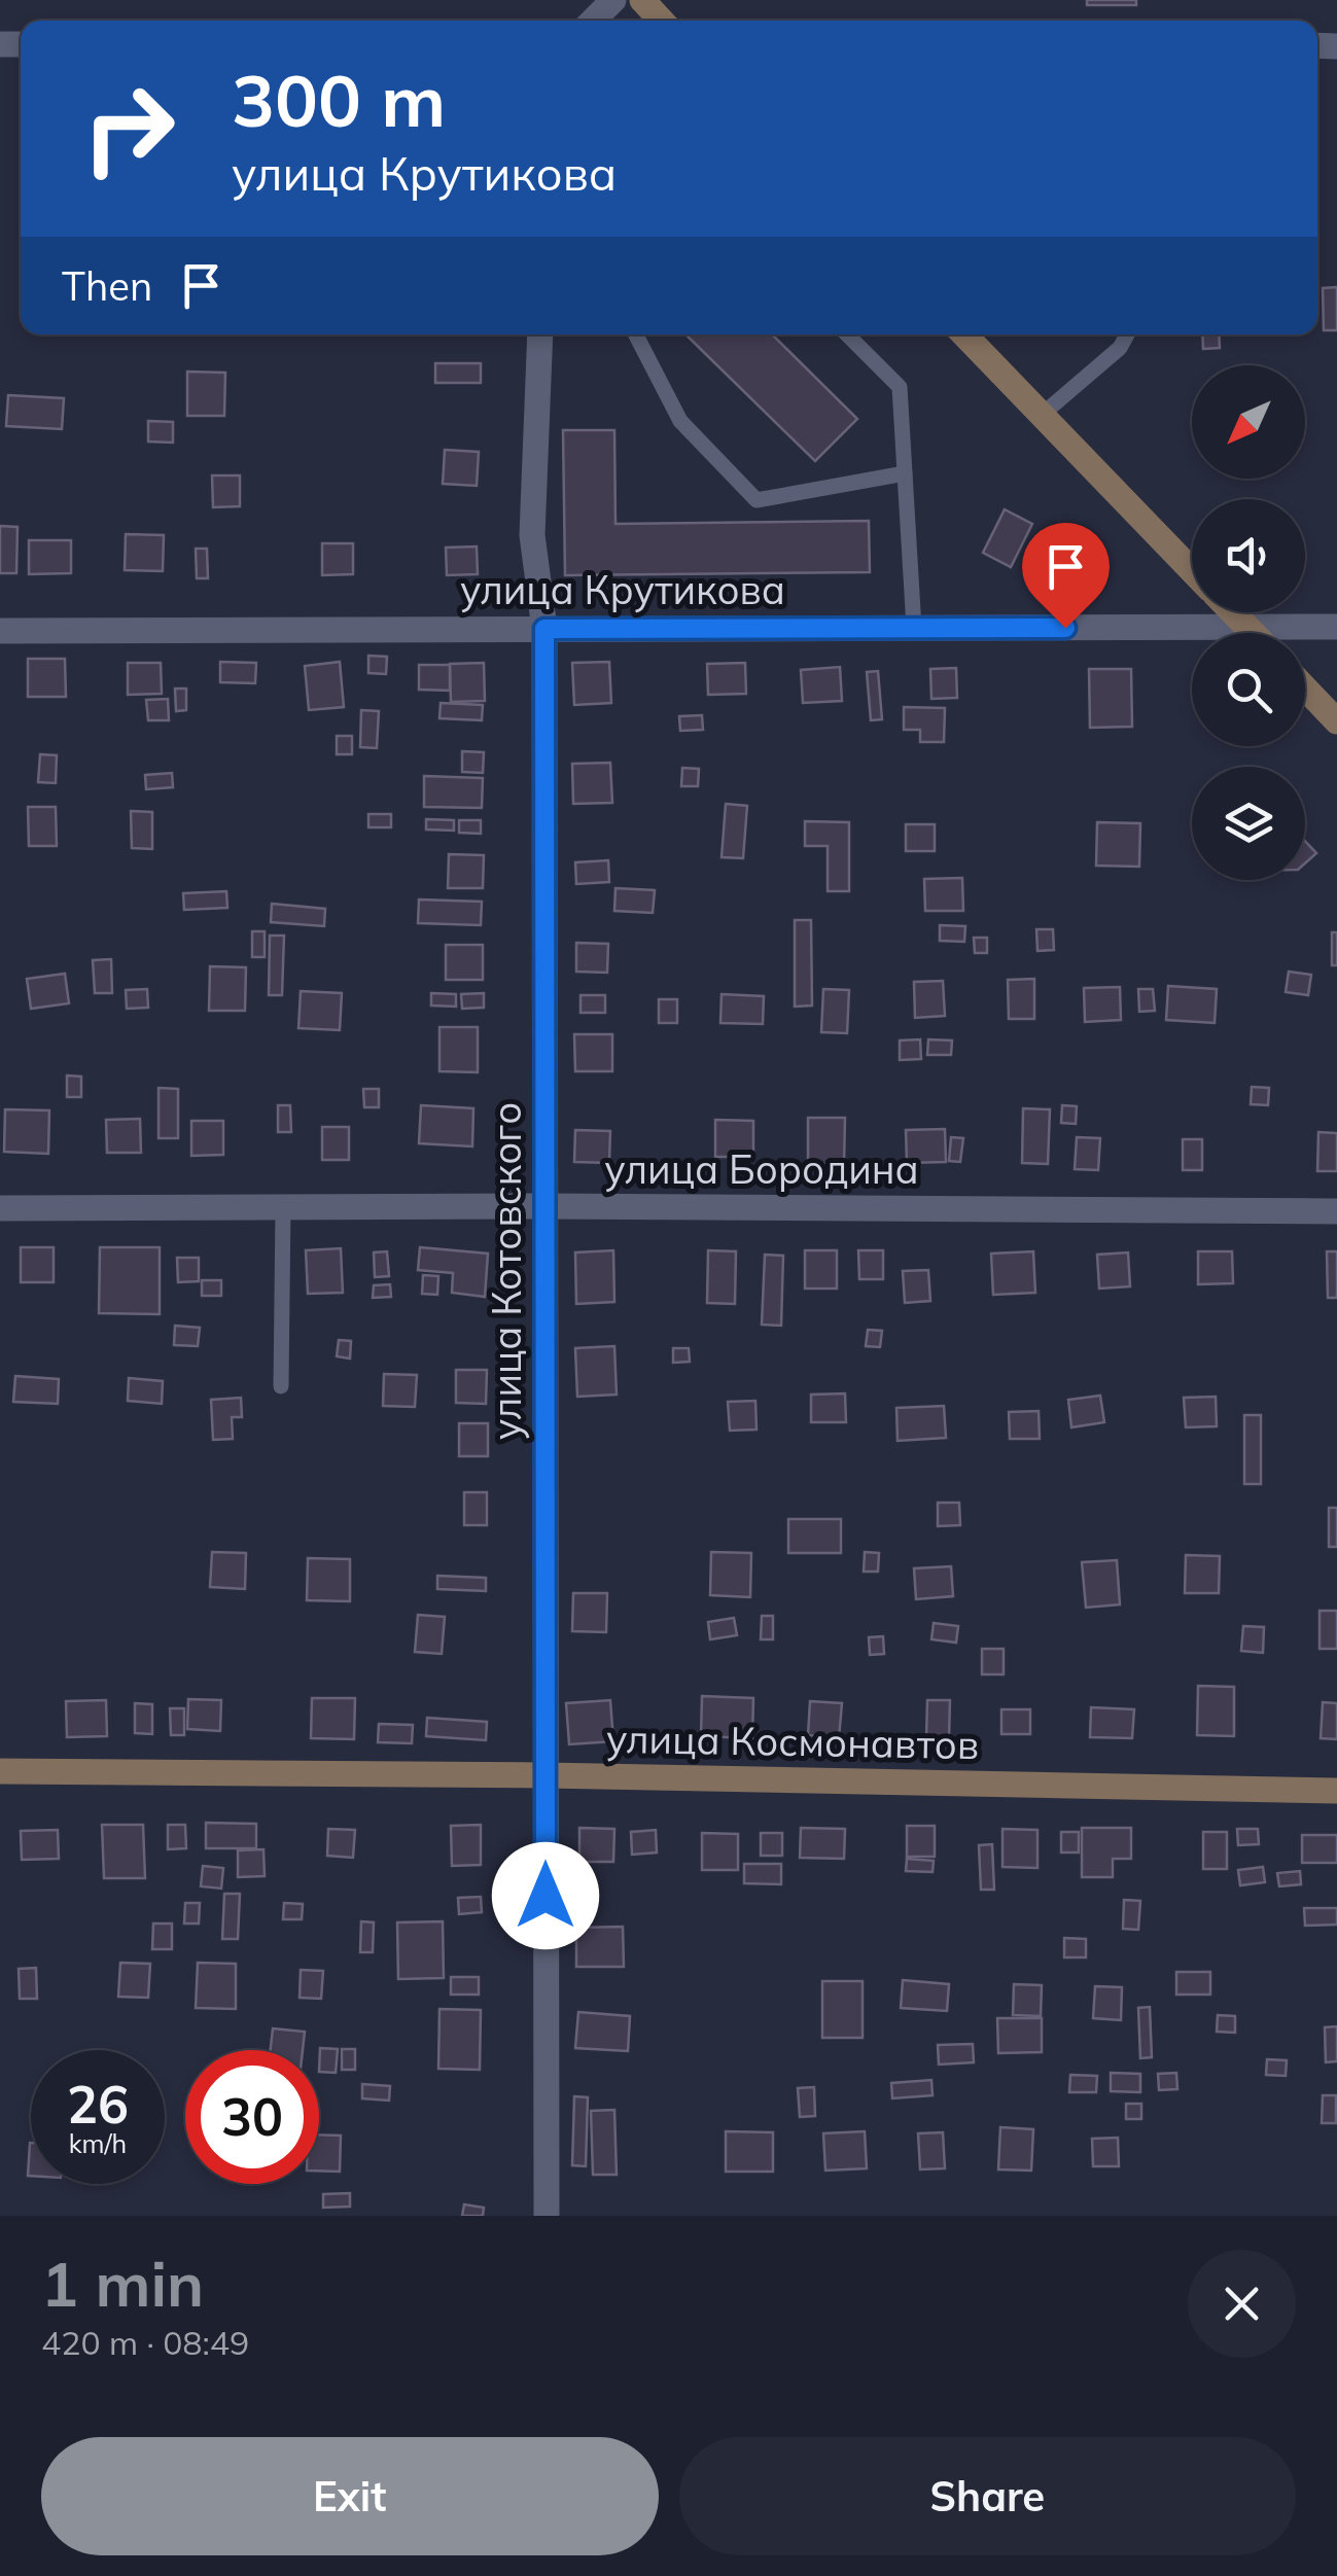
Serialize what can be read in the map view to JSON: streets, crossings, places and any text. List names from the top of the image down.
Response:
{
  "streets": {
    "street": [
      "улица Крутикова",
      "улица Бородина",
      "улица Котовского",
      "улица Космонавтов"
    ]
  },
  "crossings": [
    ["улица Крутикова", "улица Котовского"],
    ["улица Бородина", "улица Котовского"],
    ["улица Котовского", "улица Космонавтов"]
  ],
  "north": "bottom left",
  "page": {
    "turn": ["300 m", "улица Крутикова"],
    "then": "Then",
    "speed": "26 km/h",
    "limit": "30",
    "heading": ["1 min", "420 m · 08:49"],
    "buttons": ["Exit", "Share"]
  }
}
